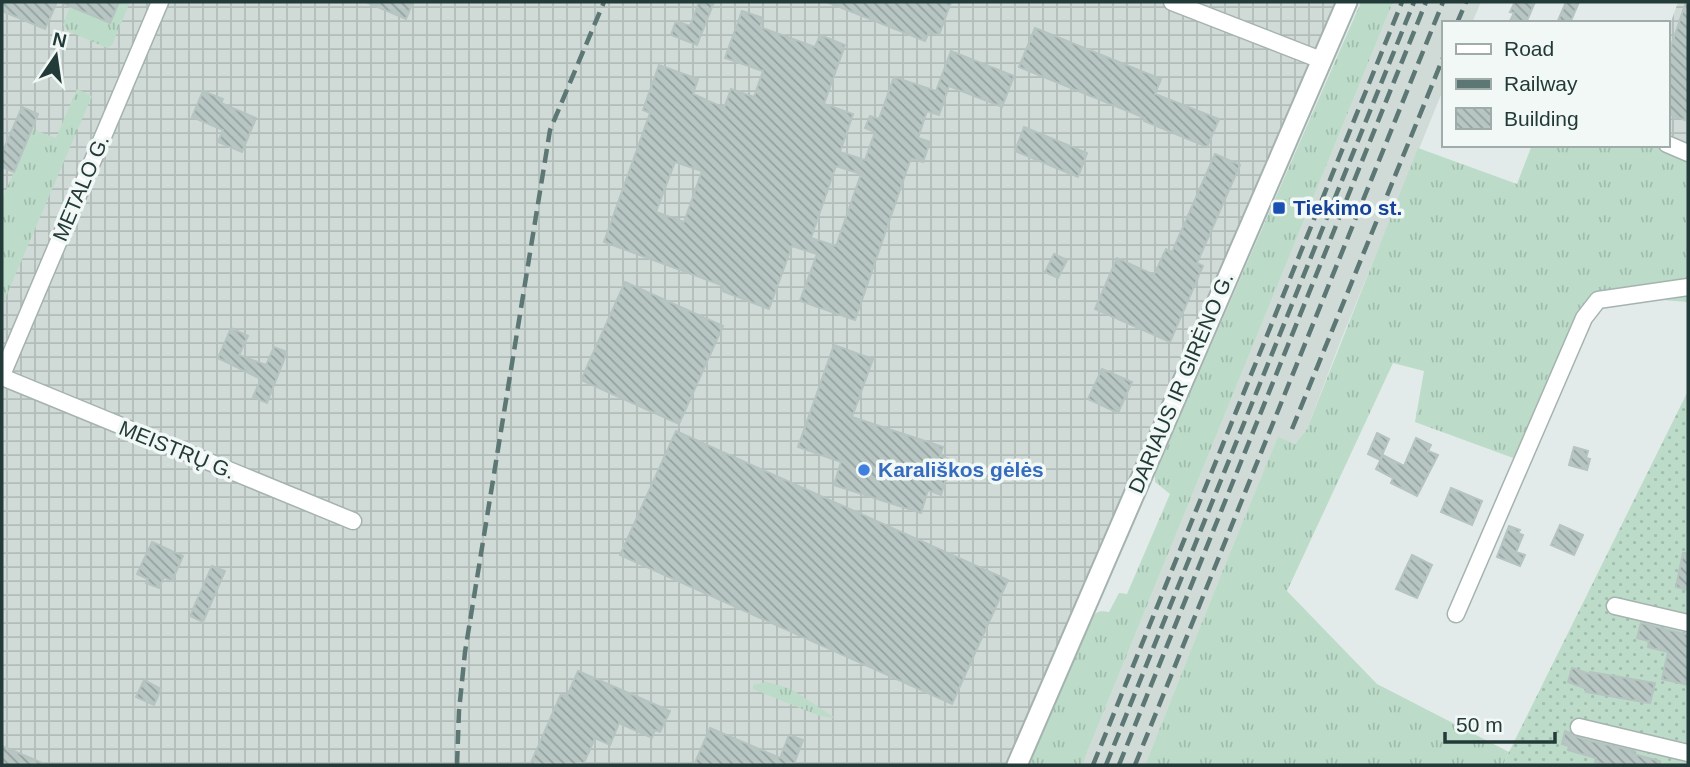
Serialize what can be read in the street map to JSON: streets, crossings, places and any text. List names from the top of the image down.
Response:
{
  "streets": {
    "street": ["METALO G.", "DARIAUS IR GIRĖNO G.", "MEISTRŲ G."]
  },
  "crossings": [
    ["METALO G.", "MEISTRŲ G."]
  ],
  "places": {
    "transit": ["Tiekimo st."],
    "other": ["Karališkos gėlės"]
  },
  "legend": ["Road", "Railway", "Building"],
  "scale_bar": "50 m",
  "north": "top"
}
